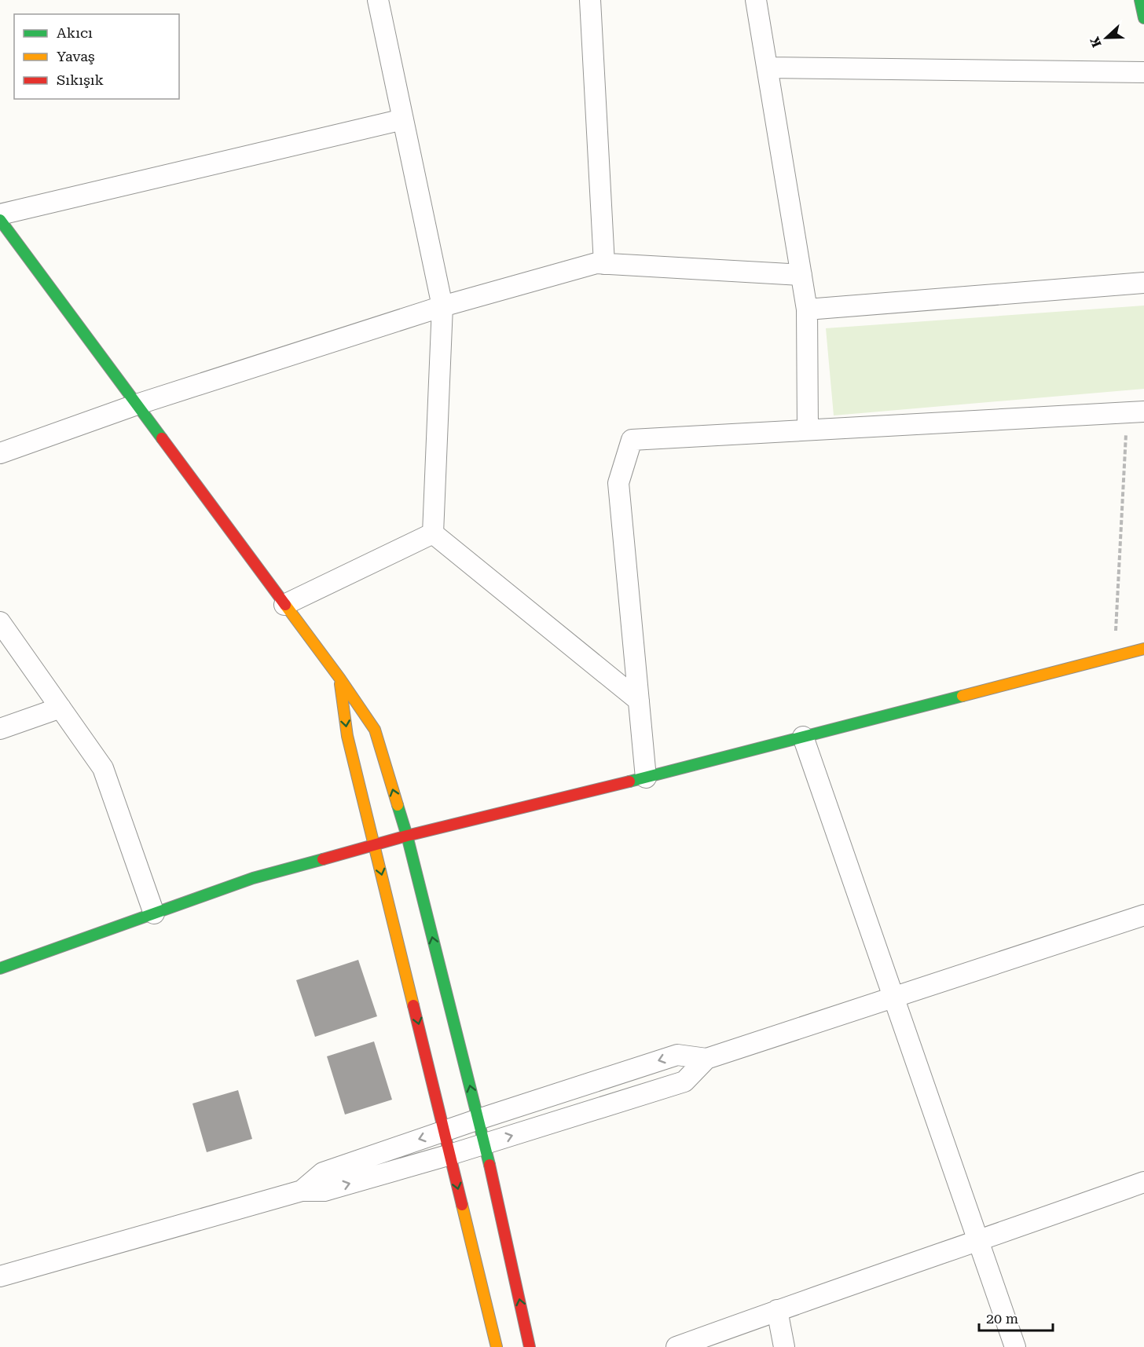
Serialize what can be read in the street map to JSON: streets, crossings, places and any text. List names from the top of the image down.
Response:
{
  "legend": ["Akıcı", "Yavaş", "Sıkışık"],
  "scale_bar": "20 m",
  "north": "left"
}
